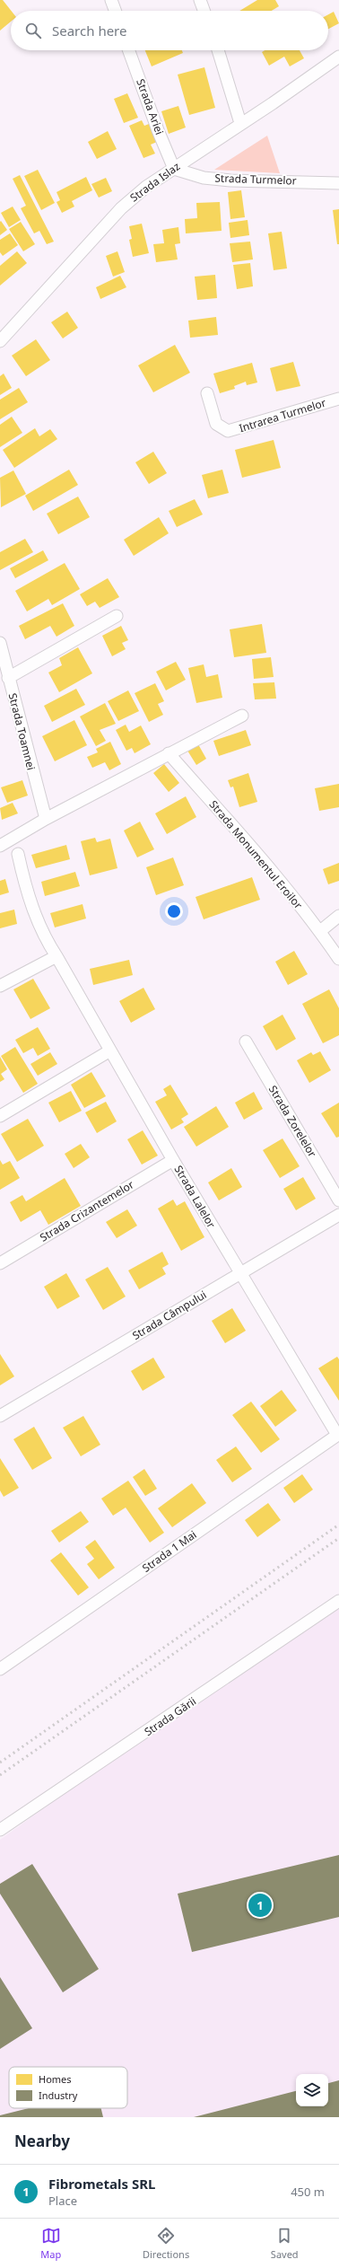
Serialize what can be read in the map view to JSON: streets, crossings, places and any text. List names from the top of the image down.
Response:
{
  "streets": {
    "street": [
      "Strada Ariei",
      "Strada Turmelor",
      "Strada Islaz",
      "Intrarea Turmelor",
      "Strada Toamnei",
      "Strada Monumentul Eroilor",
      "Strada Zorelelor",
      "Strada Lalelor",
      "Strada Crizantemelor",
      "Strada Câmpului",
      "Strada 1 Mai",
      "Strada Gării"
    ]
  },
  "crossings": [
    ["Strada Ariei", "Strada Turmelor"],
    ["Strada Ariei", "Strada Islaz"],
    ["Strada Turmelor", "Strada Islaz"],
    ["Strada Lalelor", "Strada Crizantemelor"],
    ["Strada Lalelor", "Strada Câmpului"],
    ["Strada Lalelor", "Strada 1 Mai"]
  ],
  "legend": ["Homes", "Industry"],
  "page": {
    "search": "Search here",
    "pins": "1",
    "heading": "Nearby",
    "list": [
      {
        "mark": "1",
        "name": "Fibrometals SRL",
        "note": "Place",
        "value": "450 m"
      }
    ],
    "nav": ["Map", "Directions", "Saved"]
  }
}
